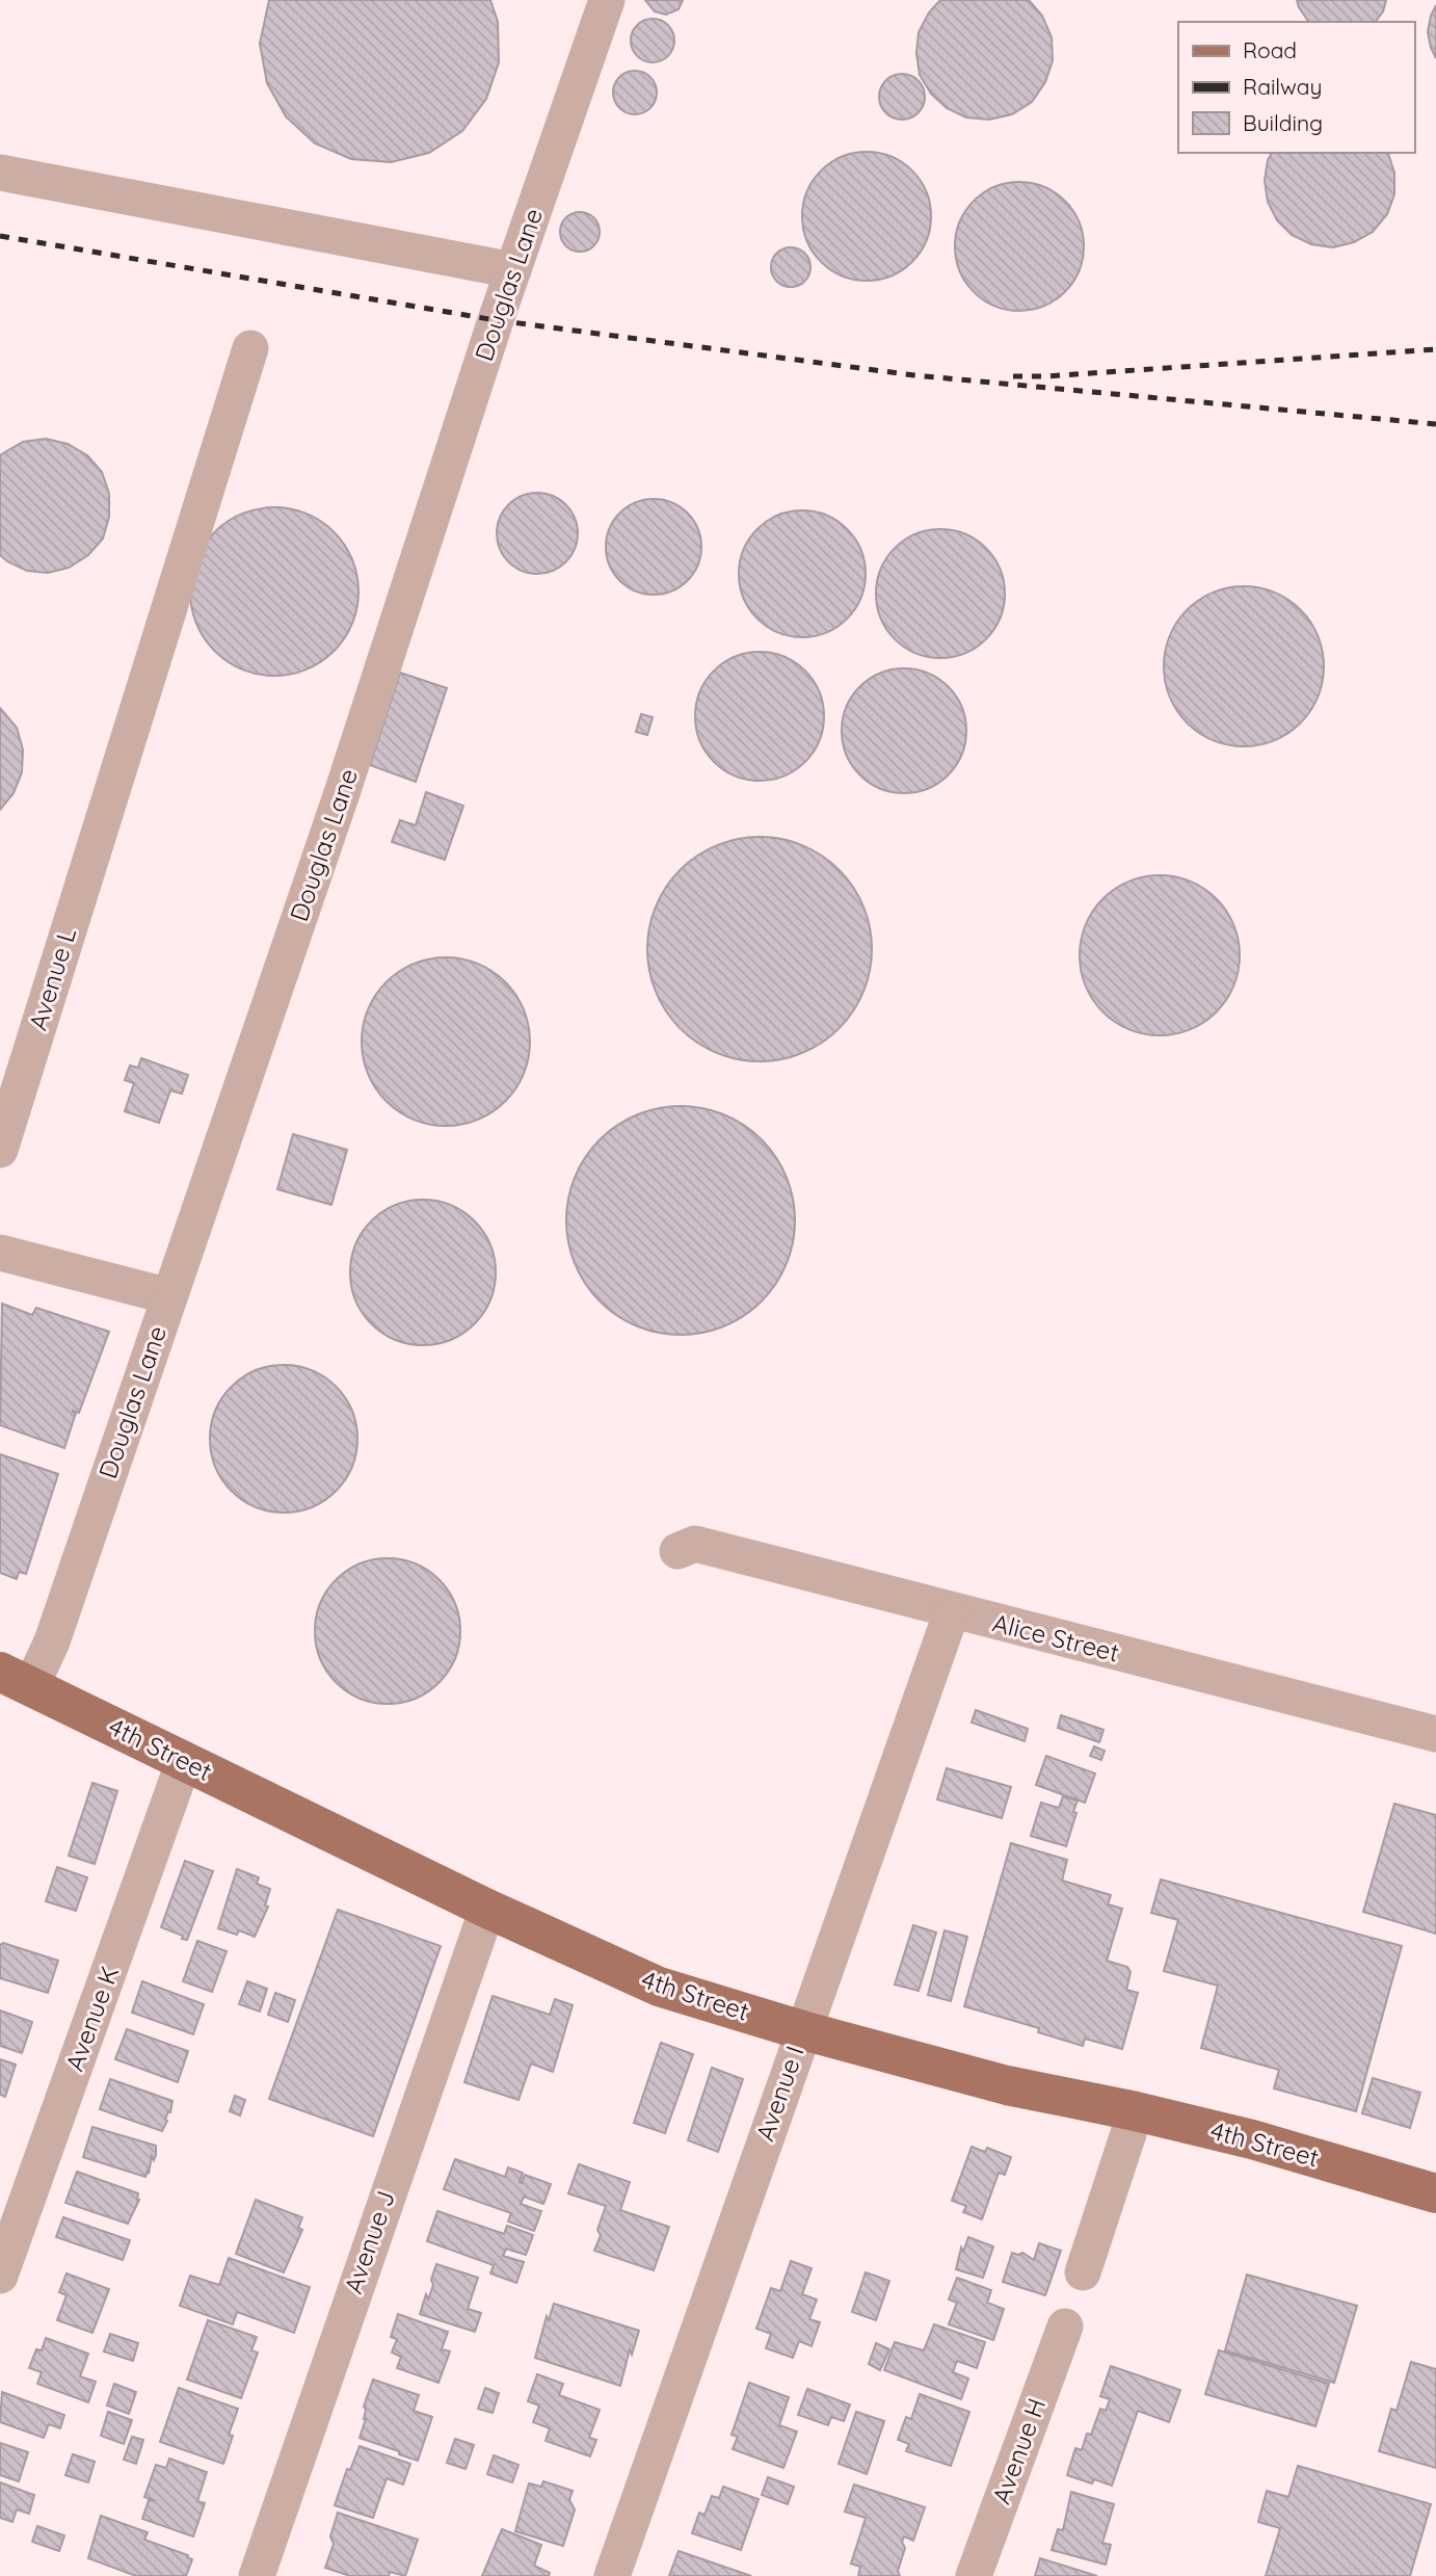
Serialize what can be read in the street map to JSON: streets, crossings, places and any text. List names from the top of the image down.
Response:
{
  "streets": {
    "main road": ["4th Street"],
    "street": [
      "Douglas Lane",
      "Avenue L",
      "Alice Street",
      "Avenue K",
      "Avenue I",
      "Avenue J",
      "Avenue H"
    ]
  },
  "crossings": [
    ["Douglas Lane", "4th Street"],
    ["Alice Street", "Avenue I"],
    ["4th Street", "Avenue K"],
    ["4th Street", "Avenue I"],
    ["4th Street", "Avenue J"]
  ],
  "legend": ["Road", "Railway", "Building"]
}
